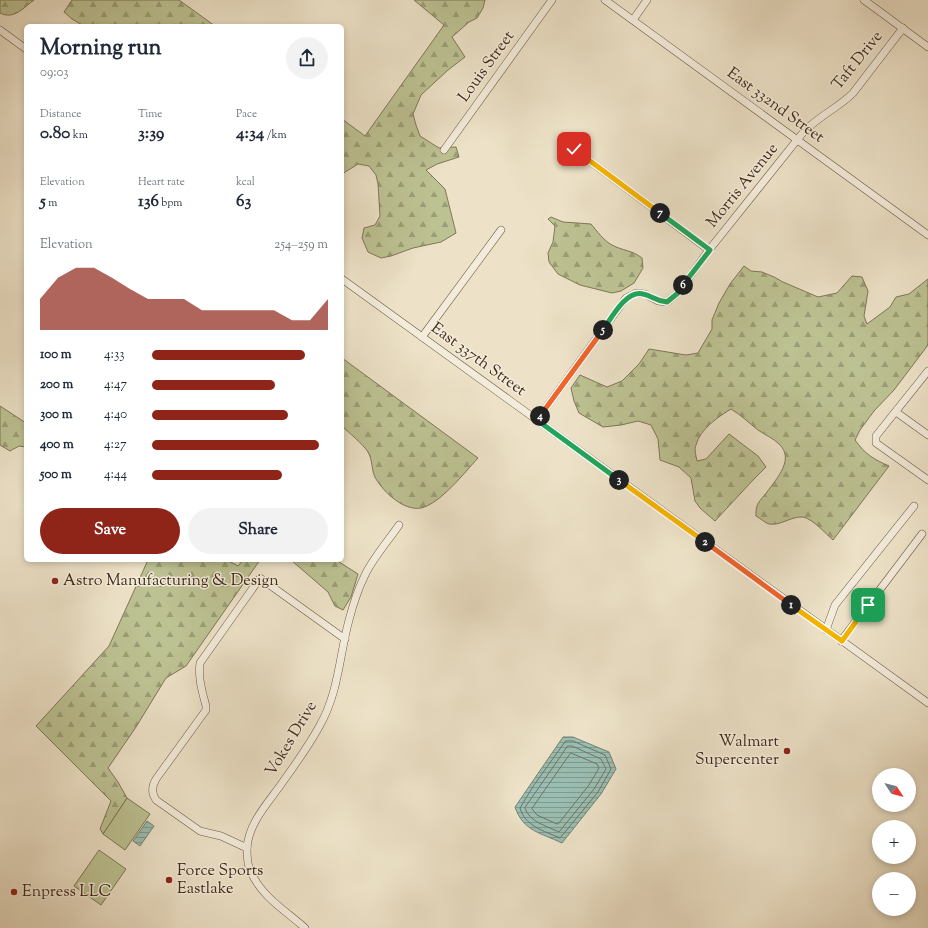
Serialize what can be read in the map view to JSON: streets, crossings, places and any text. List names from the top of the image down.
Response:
{
  "streets": {
    "street": [
      "Taft Drive",
      "Louis Street",
      "East 332nd Street",
      "Morris Avenue",
      "East 337th Street",
      "Vokes Drive"
    ]
  },
  "crossings": [
    ["Taft Drive", "East 332nd Street"],
    ["Taft Drive", "Morris Avenue"],
    ["East 332nd Street", "Morris Avenue"],
    ["Morris Avenue", "East 337th Street"]
  ],
  "places": [
    "Astro Manufacturing & Design",
    "Walmart Supercenter",
    "Force Sports Eastlake",
    "Enpress LLC"
  ],
  "north": "bottom right",
  "page": {
    "heading": ["Morning run", "09:03"],
    "stats": [
      ["Distance", "0.80 km"],
      ["Time", "3:39"],
      ["Pace", "4:34 /km"],
      ["Elevation", "5 m"],
      ["Heart rate", "136 bpm"],
      ["kcal", "63"]
    ],
    "pins": [
      "7",
      "6",
      "5",
      "4",
      "3",
      "2",
      "1"
    ],
    "chart": ["Elevation", "254–259 m"],
    "list": [
      {
        "name": "100 m",
        "note": "4:33"
      },
      {
        "name": "200 m",
        "note": "4:47"
      },
      {
        "name": "300 m",
        "note": "4:40"
      },
      {
        "name": "400 m",
        "note": "4:27"
      },
      {
        "name": "500 m",
        "note": "4:44"
      }
    ],
    "buttons": ["Save", "Share"],
    "map_buttons": ["+", "−"]
  }
}
